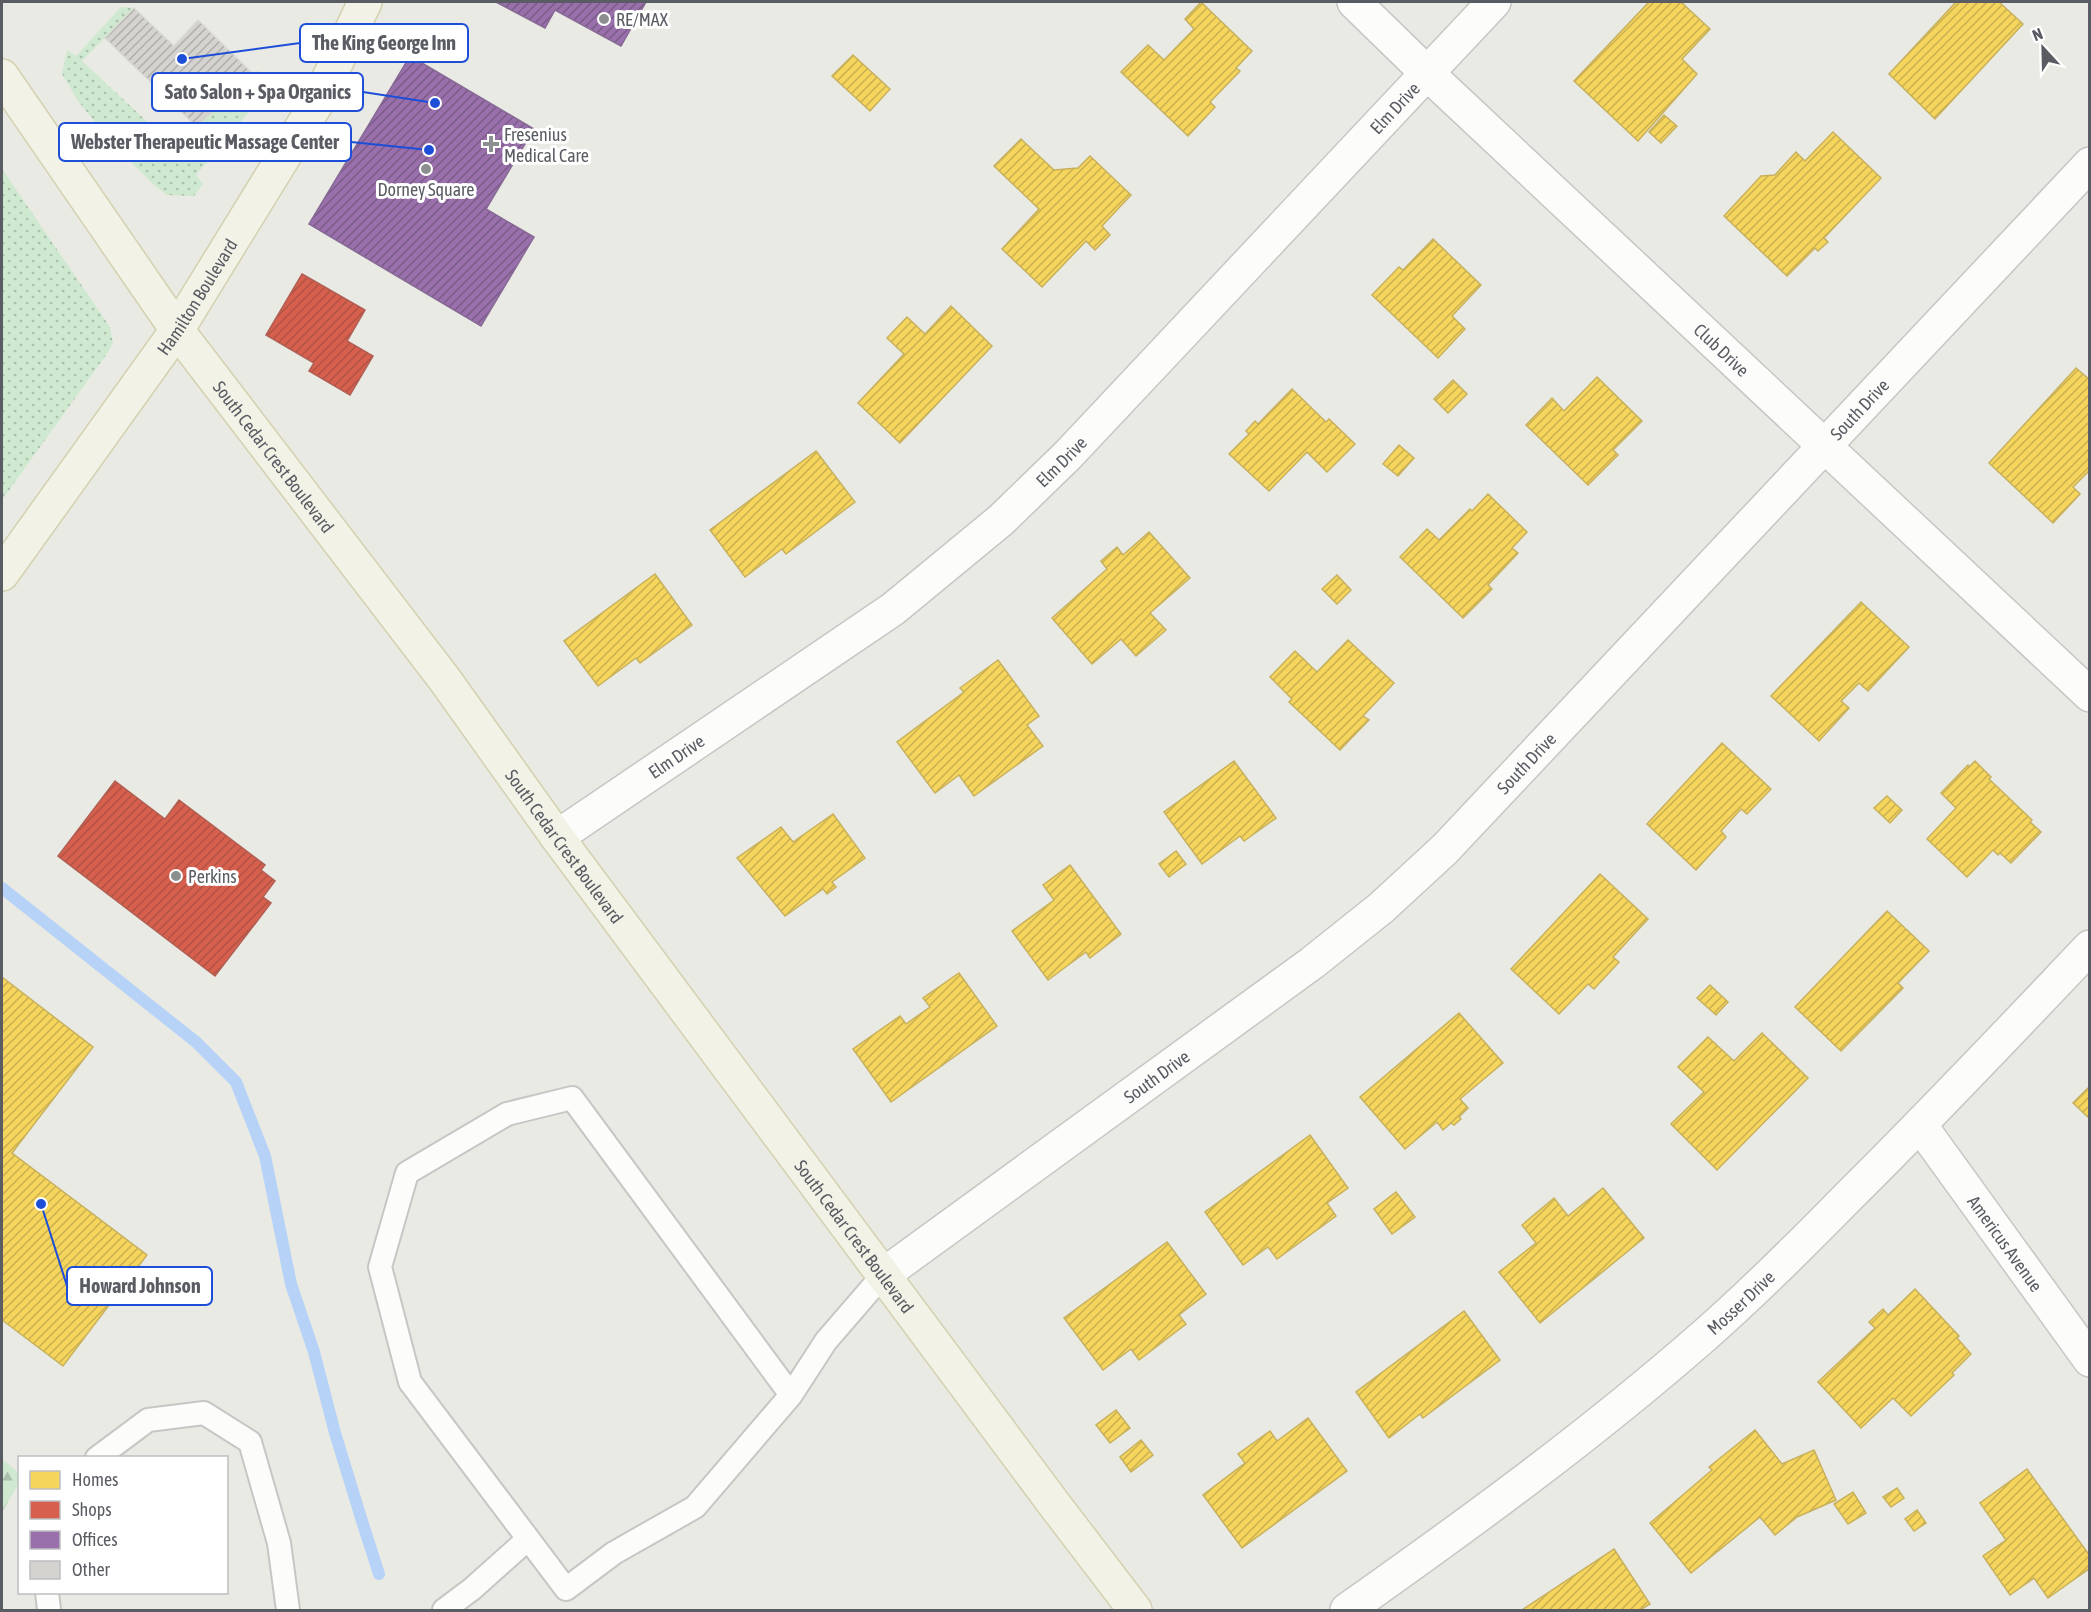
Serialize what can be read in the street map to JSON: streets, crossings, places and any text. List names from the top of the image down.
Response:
{
  "streets": {
    "main road": ["Hamilton Boulevard", "South Cedar Crest Boulevard"],
    "street": [
      "Elm Drive",
      "Club Drive",
      "South Drive",
      "Americus Avenue",
      "Mosser Drive"
    ]
  },
  "crossings": [
    ["Elm Drive", "Club Drive"],
    ["Elm Drive", "South Cedar Crest Boulevard"],
    ["Hamilton Boulevard", "South Cedar Crest Boulevard"],
    ["Club Drive", "South Drive"],
    ["South Drive", "South Cedar Crest Boulevard"],
    ["Americus Avenue", "Mosser Drive"]
  ],
  "places": {
    "other": [
      "RE/MAX",
      "The King George Inn",
      "Sato Salon + Spa Organics",
      "Webster Therapeutic Massage Center",
      "Dorney Square",
      "Perkins",
      "Howard Johnson"
    ],
    "health": ["Fresenius Medical Care"]
  },
  "legend": [
    "Homes",
    "Shops",
    "Offices",
    "Other"
  ],
  "north": "top"
}
